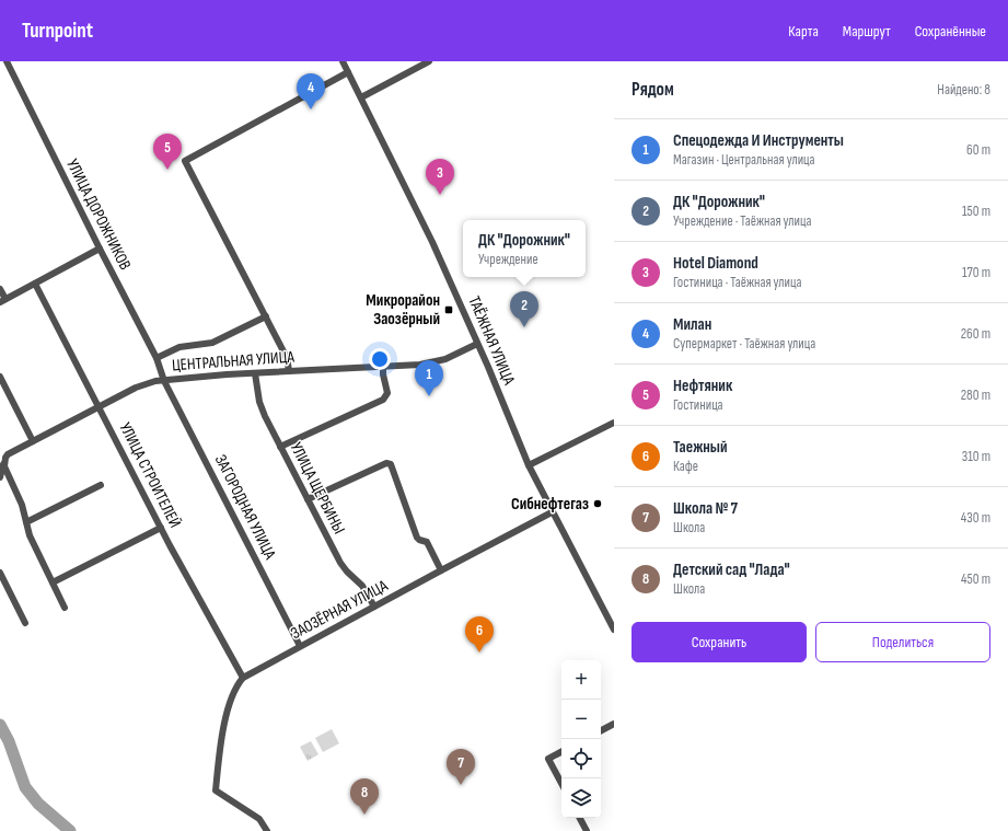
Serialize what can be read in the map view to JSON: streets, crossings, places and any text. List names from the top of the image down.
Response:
{
  "streets": {
    "street": [
      "УЛИЦА ДОРОЖНИКОВ",
      "ТАЁЖНАЯ УЛИЦА",
      "ЦЕНТРАЛЬНАЯ УЛИЦА",
      "УЛИЦА СТРОИТЕЛЕЙ",
      "УЛИЦА ЩЕРБИНЫ",
      "ЗАГОРОДНАЯ УЛИЦА",
      "ЗАОЗЁРНАЯ УЛИЦА"
    ]
  },
  "crossings": [
    ["УЛИЦА ДОРОЖНИКОВ", "ЦЕНТРАЛЬНАЯ УЛИЦА"],
    ["УЛИЦА ДОРОЖНИКОВ", "ЗАГОРОДНАЯ УЛИЦА"],
    ["ТАЁЖНАЯ УЛИЦА", "ЦЕНТРАЛЬНАЯ УЛИЦА"],
    ["ТАЁЖНАЯ УЛИЦА", "ЗАОЗЁРНАЯ УЛИЦА"],
    ["ЦЕНТРАЛЬНАЯ УЛИЦА", "УЛИЦА СТРОИТЕЛЕЙ"],
    ["ЦЕНТРАЛЬНАЯ УЛИЦА", "УЛИЦА ЩЕРБИНЫ"],
    ["ЦЕНТРАЛЬНАЯ УЛИЦА", "ЗАГОРОДНАЯ УЛИЦА"],
    ["УЛИЦА СТРОИТЕЛЕЙ", "ЗАОЗЁРНАЯ УЛИЦА"],
    ["УЛИЦА ЩЕРБИНЫ", "ЗАОЗЁРНАЯ УЛИЦА"],
    ["ЗАГОРОДНАЯ УЛИЦА", "ЗАОЗЁРНАЯ УЛИЦА"]
  ],
  "places": {
    "transit": ["Микрорайон Заозёрный"],
    "other": ["Сибнефтегаз"]
  },
  "page": {
    "header": "Turnpoint",
    "nav": ["Карта", "Маршрут", "Сохранённые"],
    "heading": ["Рядом", "Найдено: 8"],
    "pins": [
      "4",
      "5",
      "3",
      "2",
      "1",
      "6",
      "7",
      "8"
    ],
    "list": [
      {
        "mark": "1",
        "name": "Спецодежда И Инструменты",
        "note": "Магазин · Центральная улица",
        "value": "60 m"
      },
      {
        "mark": "2",
        "name": "ДК \"Дорожник\"",
        "note": "Учреждение · Таёжная улица",
        "value": "150 m"
      },
      {
        "mark": "3",
        "name": "Hotel Diamond",
        "note": "Гостиница · Таёжная улица",
        "value": "170 m"
      },
      {
        "mark": "4",
        "name": "Милан",
        "note": "Супермаркет · Таёжная улица",
        "value": "260 m"
      },
      {
        "mark": "5",
        "name": "Нефтяник",
        "note": "Гостиница",
        "value": "280 m"
      },
      {
        "mark": "6",
        "name": "Таежный",
        "note": "Кафе",
        "value": "310 m"
      },
      {
        "mark": "7",
        "name": "Школа № 7",
        "note": "Школа",
        "value": "430 m"
      },
      {
        "mark": "8",
        "name": "Детский сад \"Лада\"",
        "note": "Школа",
        "value": "450 m"
      }
    ],
    "popup": ["ДК \"Дорожник\"", "Учреждение"],
    "buttons": ["Сохранить", "Поделиться"],
    "map_buttons": ["+", "−"]
  }
}
